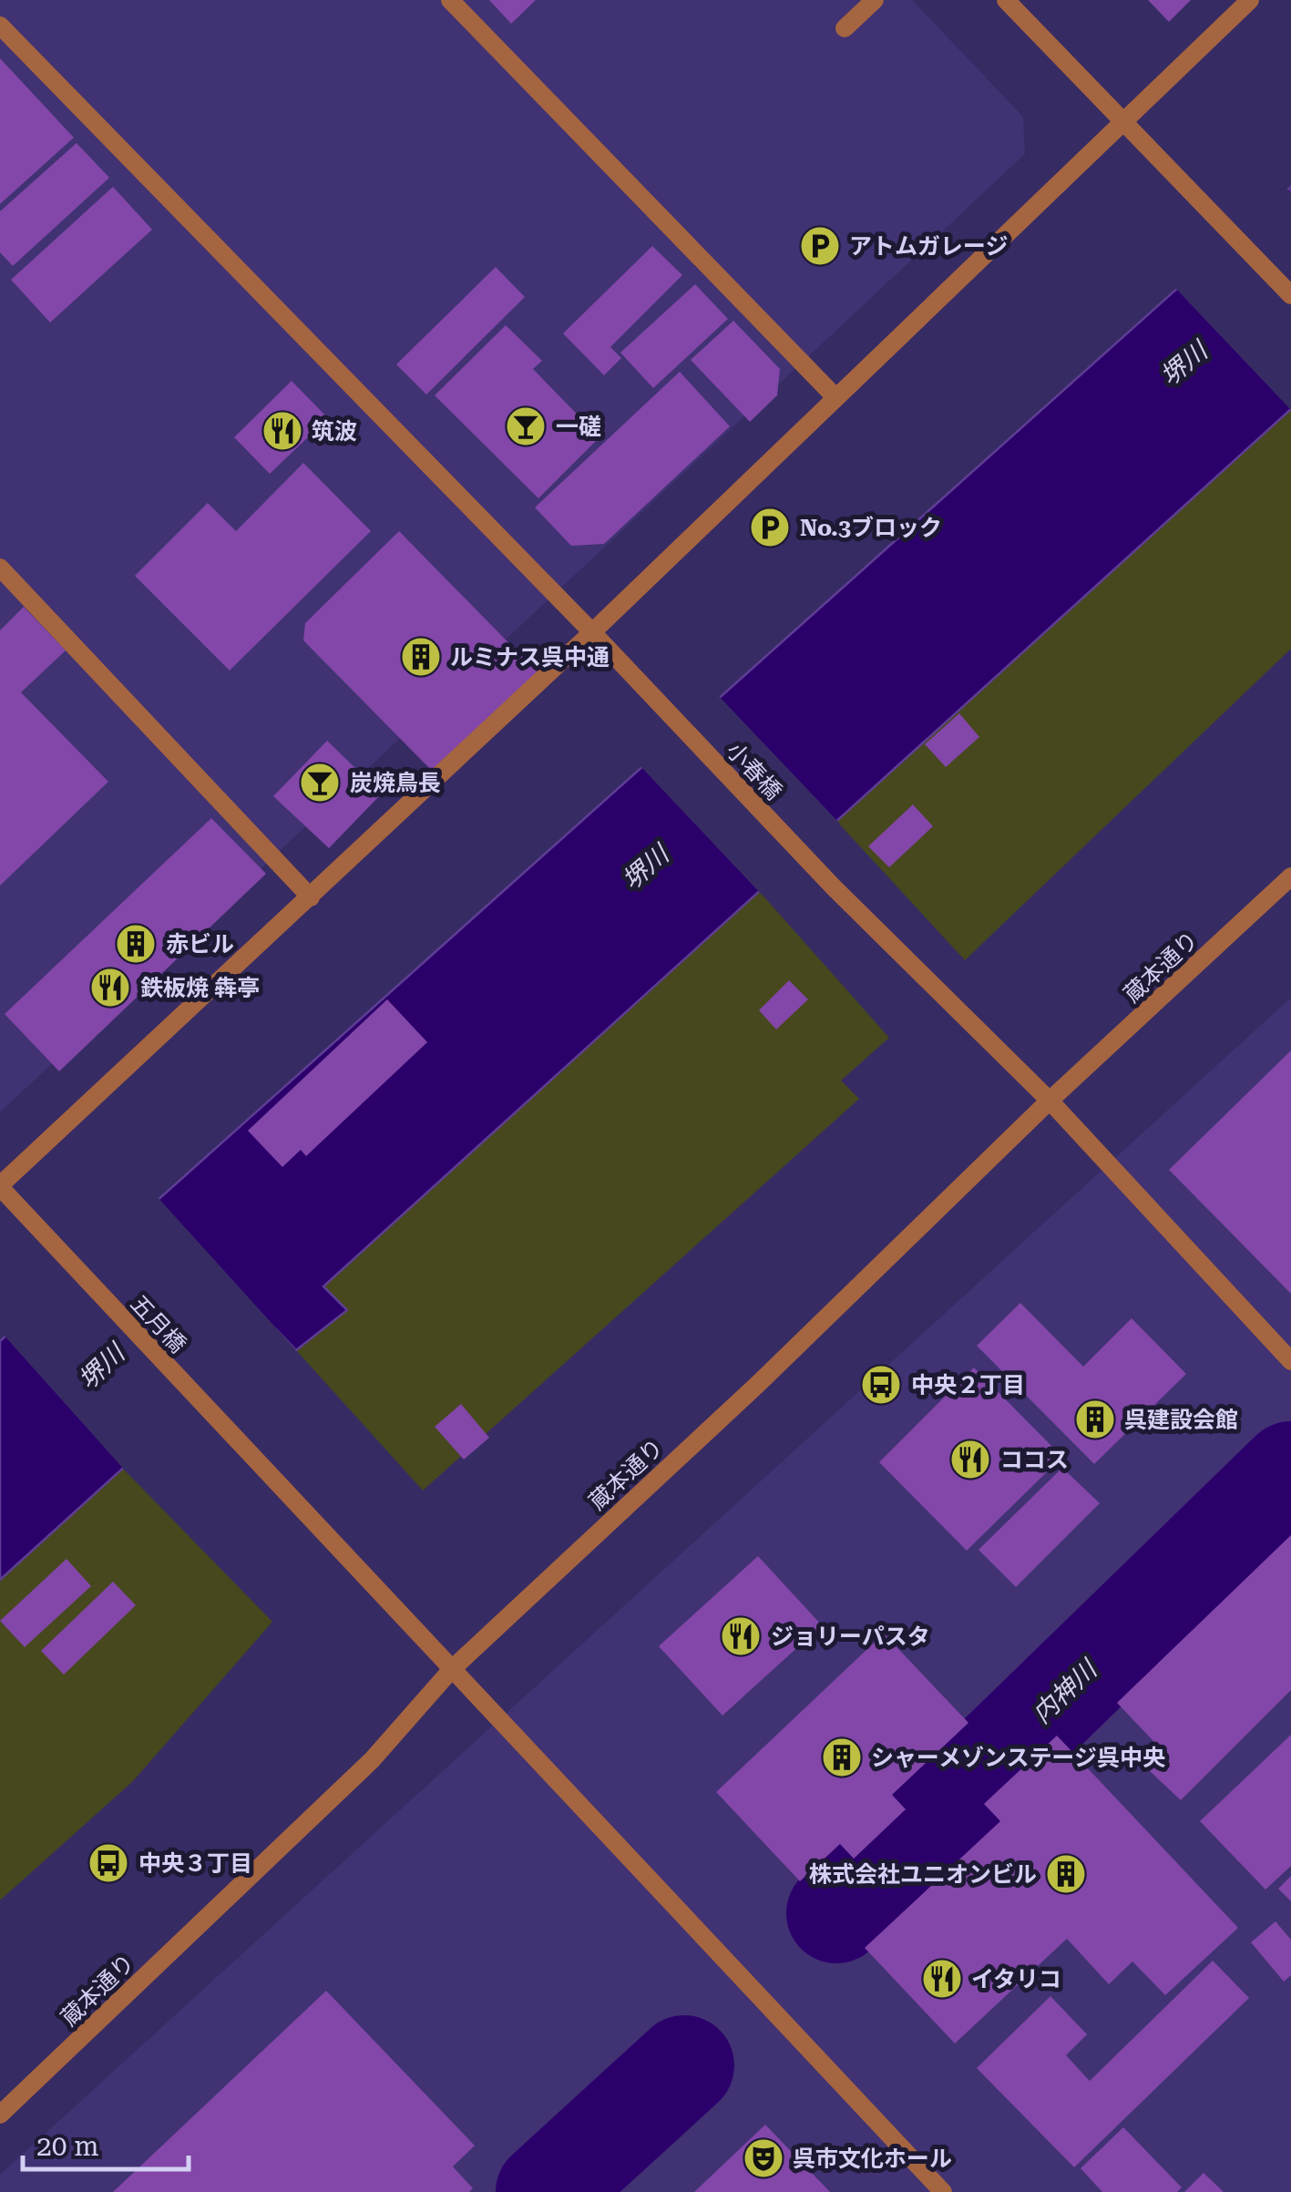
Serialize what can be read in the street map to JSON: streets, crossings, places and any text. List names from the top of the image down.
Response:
{
  "streets": {
    "street": ["小春橋", "蔵本通り", "五月橋"]
  },
  "crossings": [
    ["小春橋", "蔵本通り"],
    ["蔵本通り", "五月橋"]
  ],
  "water": ["堺川", "内神川"],
  "places": {
    "parking": ["アトムガレージ", "No.3ブロック"],
    "bar": ["一磋", "炭焼鳥長"],
    "restaurant": [
      "筑波",
      "鉄板焼 犇亭",
      "ココス",
      "ジョリーパスタ",
      "イタリコ"
    ],
    "building": [
      "ルミナス呉中通",
      "赤ビル",
      "呉建設会館",
      "シャーメゾンステージ呉中央",
      "株式会社ユニオンビル"
    ],
    "bus stop": ["中央２丁目", "中央３丁目"],
    "theatre": ["呉市文化ホール"]
  },
  "scale_bar": "20 m"
}
